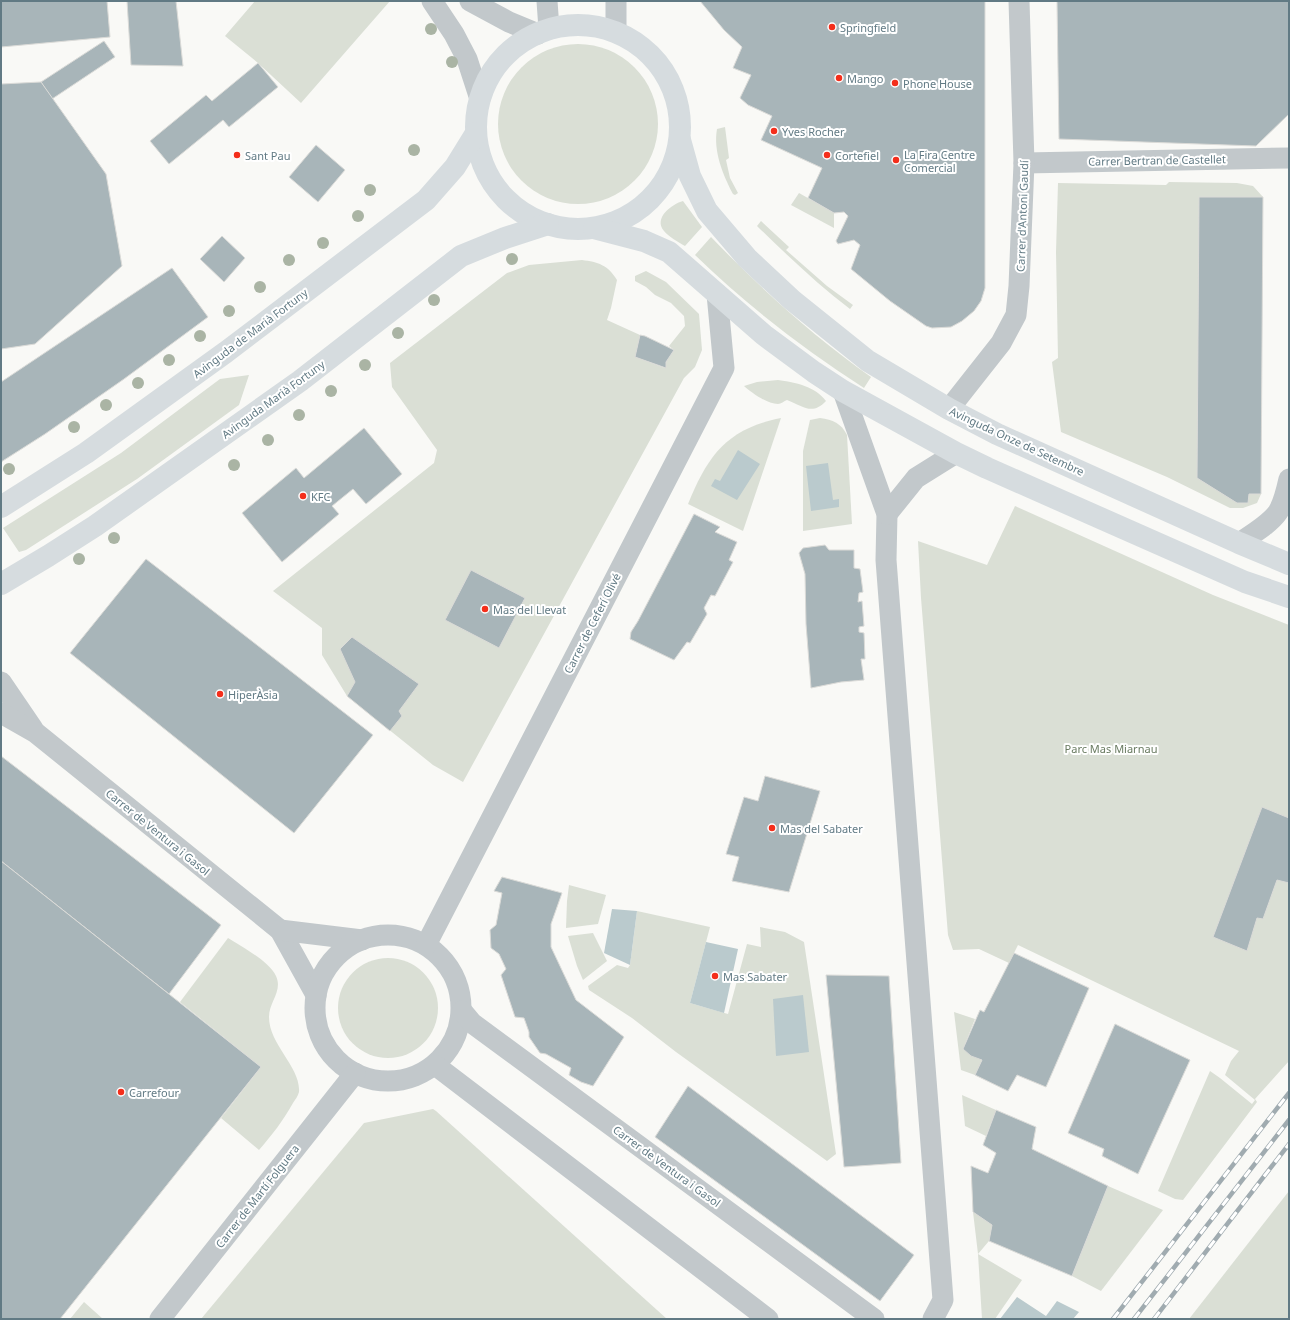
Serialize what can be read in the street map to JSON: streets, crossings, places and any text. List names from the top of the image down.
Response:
{
  "streets": {
    "main road": ["Avinguda de Marià Fortuny", "Avinguda Marià Fortuny", "Avinguda Onze de Setembre"],
    "street": [
      "Carrer Bertran de Castellet",
      "Carrer d'Antoni Gaudí",
      "Carrer de Ceferí Olivé",
      "Carrer de Ventura i Gasol",
      "Carrer de Martí Folguera"
    ]
  },
  "crossings": [
    ["Carrer Bertran de Castellet", "Carrer d'Antoni Gaudí"],
    ["Carrer d'Antoni Gaudí", "Avinguda Onze de Setembre"]
  ],
  "parks": ["Parc Mas Miarnau"],
  "places": [
    "Springfield",
    "Mango",
    "Phone House",
    "Yves Rocher",
    "Sant Pau",
    "Cortefiel",
    "La Fira Centre Comercial",
    "KFC",
    "Mas del Llevat",
    "HiperÀsia",
    "Mas del Sabater",
    "Mas Sabater",
    "Carrefour"
  ]
}
